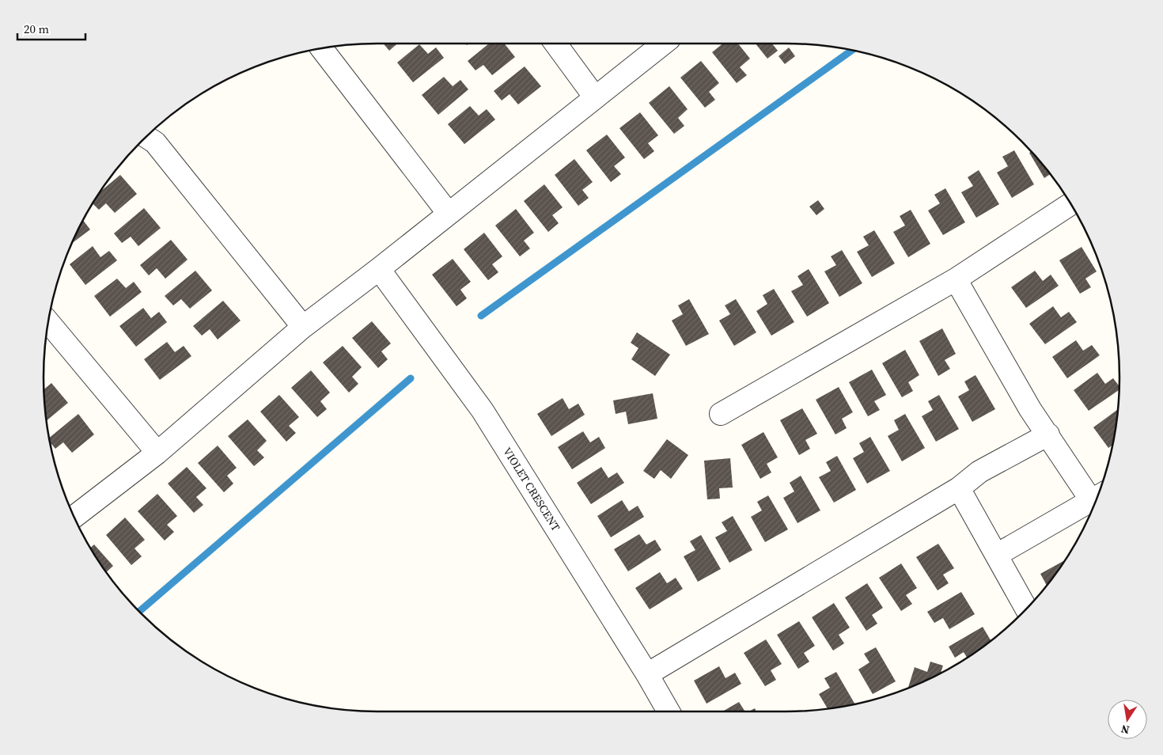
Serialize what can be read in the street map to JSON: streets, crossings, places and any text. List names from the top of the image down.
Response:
{
  "streets": {
    "street": ["VIOLET CRESCENT"]
  },
  "scale_bar": "20 m",
  "north": "bottom"
}
